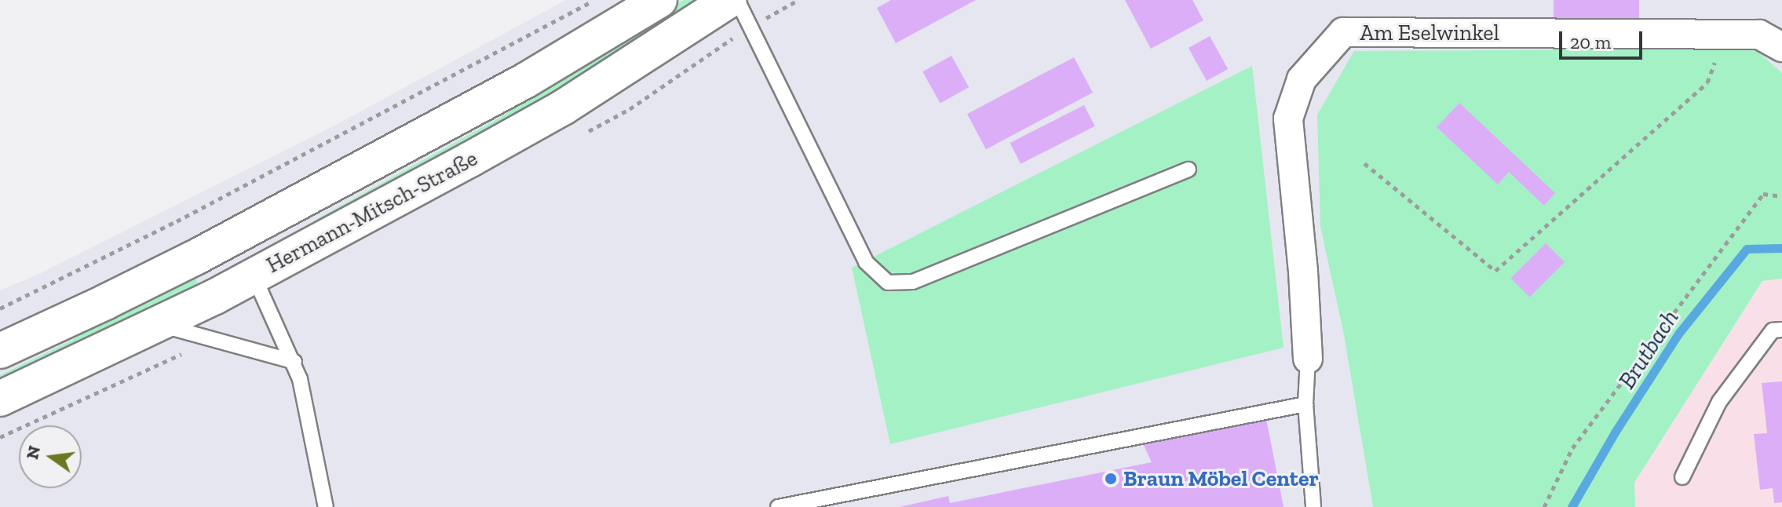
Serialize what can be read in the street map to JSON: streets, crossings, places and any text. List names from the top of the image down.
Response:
{
  "streets": {
    "main road": ["Hermann-Mitsch-Straße"],
    "street": ["Am Eselwinkel"]
  },
  "water": ["Brutbach"],
  "places": ["Braun Möbel Center"],
  "scale_bar": "20 m",
  "north": "left"
}
